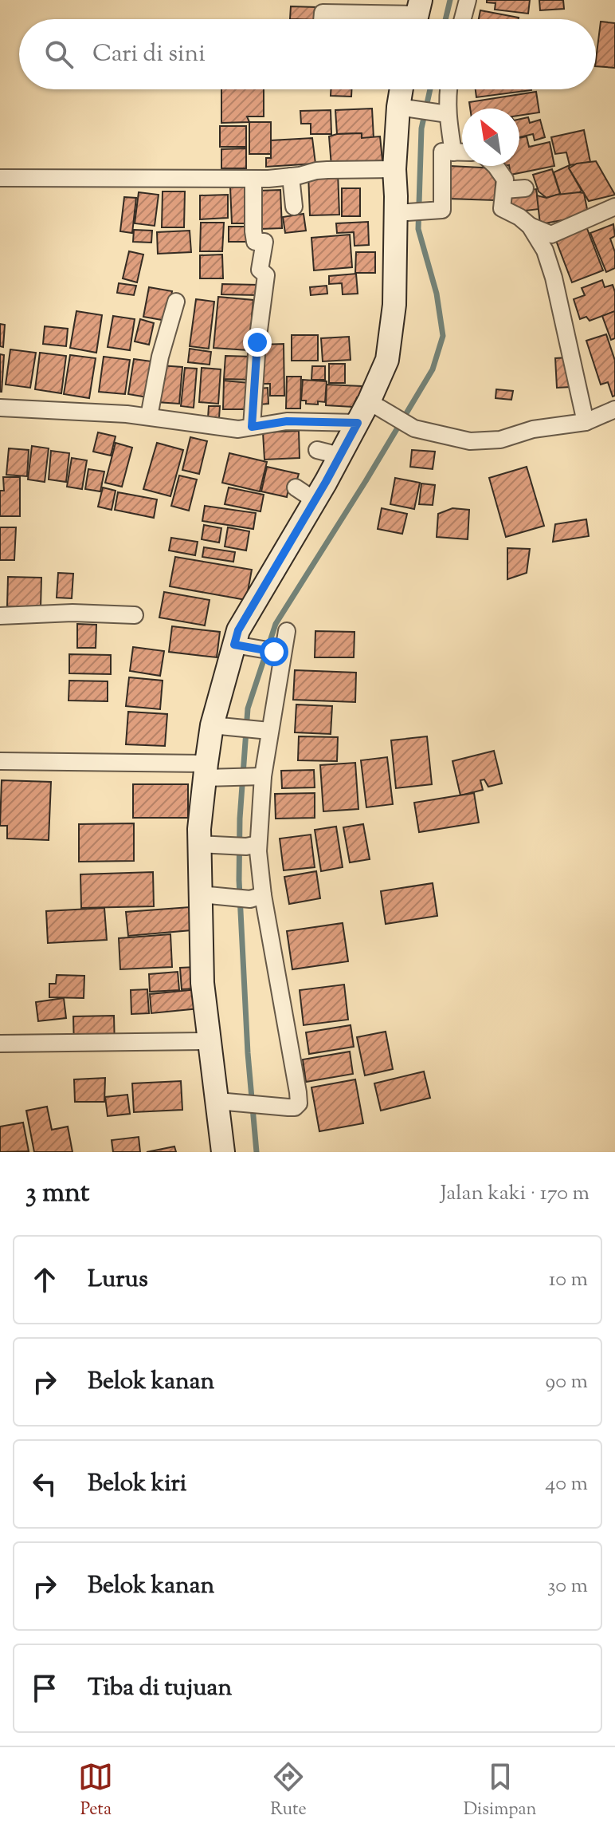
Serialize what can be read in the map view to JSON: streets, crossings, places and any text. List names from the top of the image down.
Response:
{
  "north": "top left",
  "page": {
    "search": "Cari di sini",
    "heading": ["3 mnt", "Jalan kaki · 170 m"],
    "list": [
      ["Lurus", "10 m"],
      ["Belok kanan", "90 m"],
      ["Belok kiri", "40 m"],
      ["Belok kanan", "30 m"],
      "Tiba di tujuan"
    ],
    "nav": ["Peta", "Rute", "Disimpan"]
  }
}
